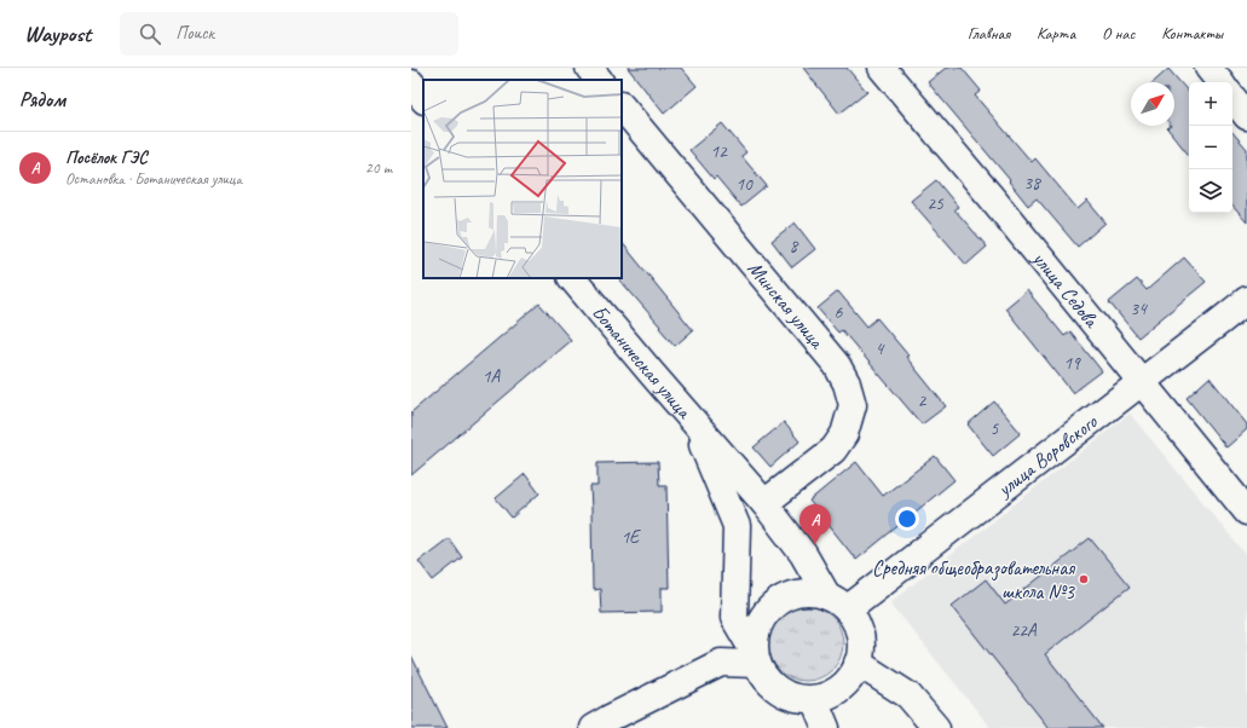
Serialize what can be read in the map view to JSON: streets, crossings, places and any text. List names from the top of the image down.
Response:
{
  "streets": {
    "street": [
      "улица Седова",
      "Минская улица",
      "Ботаническая улица",
      "улица Воровского"
    ]
  },
  "crossings": [
    ["улица Седова", "улица Воровского"],
    ["Минская улица", "Ботаническая улица"],
    ["Ботаническая улица", "улица Воровского"]
  ],
  "places": ["Средняя общеобразовательная школа №3"],
  "house_numbers": [
    "12",
    "38",
    "10",
    "25",
    "8",
    "34",
    "6",
    "4",
    "19",
    "1А",
    "2",
    "5",
    "1Е",
    "22А"
  ],
  "north": "top right",
  "page": {
    "header": "Waypost",
    "search": "Поиск",
    "nav": [
      "Главная",
      "Карта",
      "О нас",
      "Контакты"
    ],
    "heading": "Рядом",
    "map_buttons": ["+", "−"],
    "list": [
      {
        "mark": "A",
        "name": "Посёлок ГЭС",
        "note": "Остановка · Ботаническая улица",
        "value": "20 m"
      }
    ],
    "pins": "A"
  }
}
